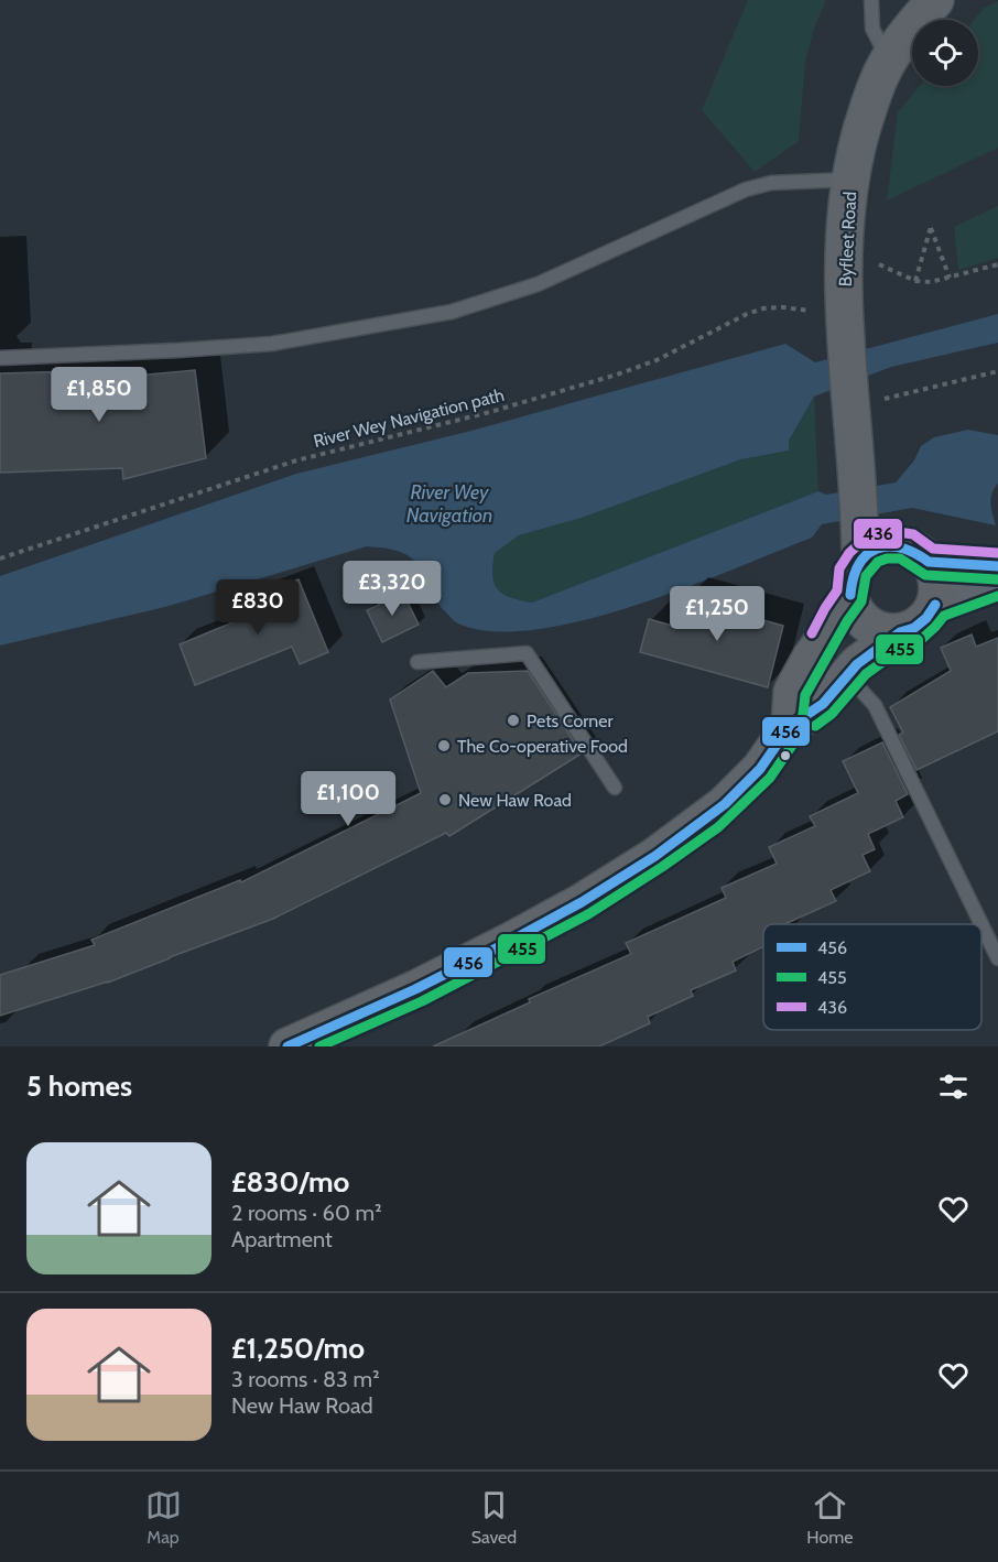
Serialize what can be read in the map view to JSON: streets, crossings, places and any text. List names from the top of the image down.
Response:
{
  "streets": {
    "main road": ["Byfleet Road"],
    "path": ["River Wey Navigation path"]
  },
  "crossings": [
    ["Byfleet Road", "River Wey Navigation path"]
  ],
  "water": ["River Wey Navigation"],
  "places": ["Pets Corner", "The Co-operative Food", "New Haw Road"],
  "lines": ["transit line 436", "transit line 456", "transit line 455"],
  "legend": ["456", "455", "436"],
  "page": {
    "price": [
      "£1,850",
      "£3,320",
      "£830",
      "£1,250",
      "£1,100"
    ],
    "heading": "5 homes",
    "list": [
      {
        "name": "£830/mo",
        "note": "2 rooms · 60 m² · Apartment"
      },
      {
        "name": "£1,250/mo",
        "note": "3 rooms · 83 m² · New Haw Road"
      }
    ],
    "tabs": ["Map", "Saved", "Home"]
  }
}
